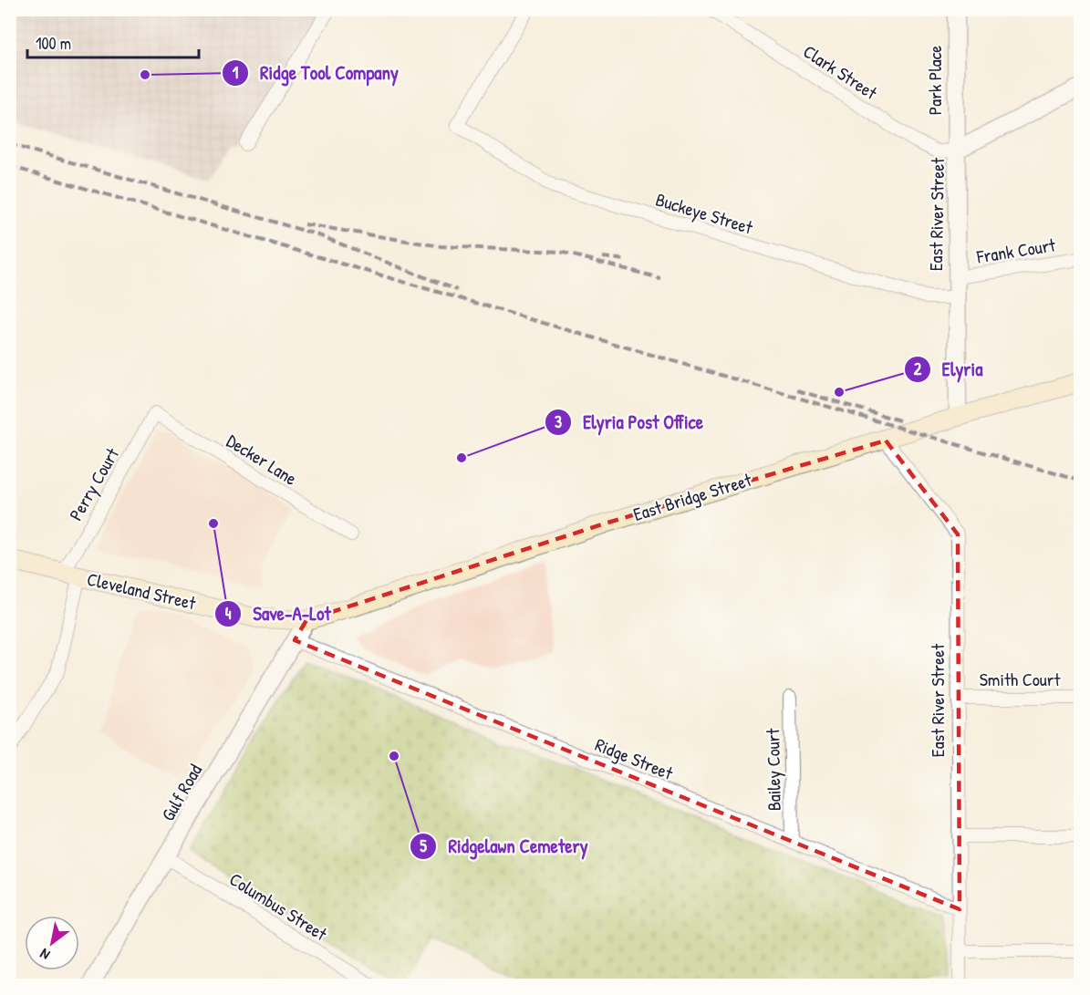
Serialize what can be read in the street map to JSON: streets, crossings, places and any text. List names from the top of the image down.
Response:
{
  "streets": {
    "main road": ["East Bridge Street", "Cleveland Street"],
    "street": [
      "Clark Street",
      "Park Place",
      "Buckeye Street",
      "East River Street",
      "Frank Court",
      "Decker Lane",
      "Perry Court",
      "Smith Court",
      "Ridge Street",
      "Bailey Court",
      "Gulf Road",
      "Columbus Street"
    ]
  },
  "crossings": [
    ["Clark Street", "Park Place"],
    ["Clark Street", "East River Street"],
    ["Park Place", "East River Street"],
    ["Buckeye Street", "East River Street"],
    ["East River Street", "Frank Court"],
    ["East River Street", "East Bridge Street"],
    ["East River Street", "Smith Court"],
    ["East River Street", "Ridge Street"],
    ["Decker Lane", "Perry Court"],
    ["Perry Court", "Cleveland Street"],
    ["East Bridge Street", "Cleveland Street"],
    ["East Bridge Street", "Gulf Road"],
    ["Cleveland Street", "Gulf Road"],
    ["Ridge Street", "Bailey Court"],
    ["Ridge Street", "Gulf Road"],
    ["Gulf Road", "Columbus Street"]
  ],
  "places": [
    "Ridge Tool Company",
    "Elyria",
    "Elyria Post Office",
    "Save-A-Lot",
    "Ridgelawn Cemetery"
  ],
  "scale_bar": "100 m",
  "north": "bottom left"
}
